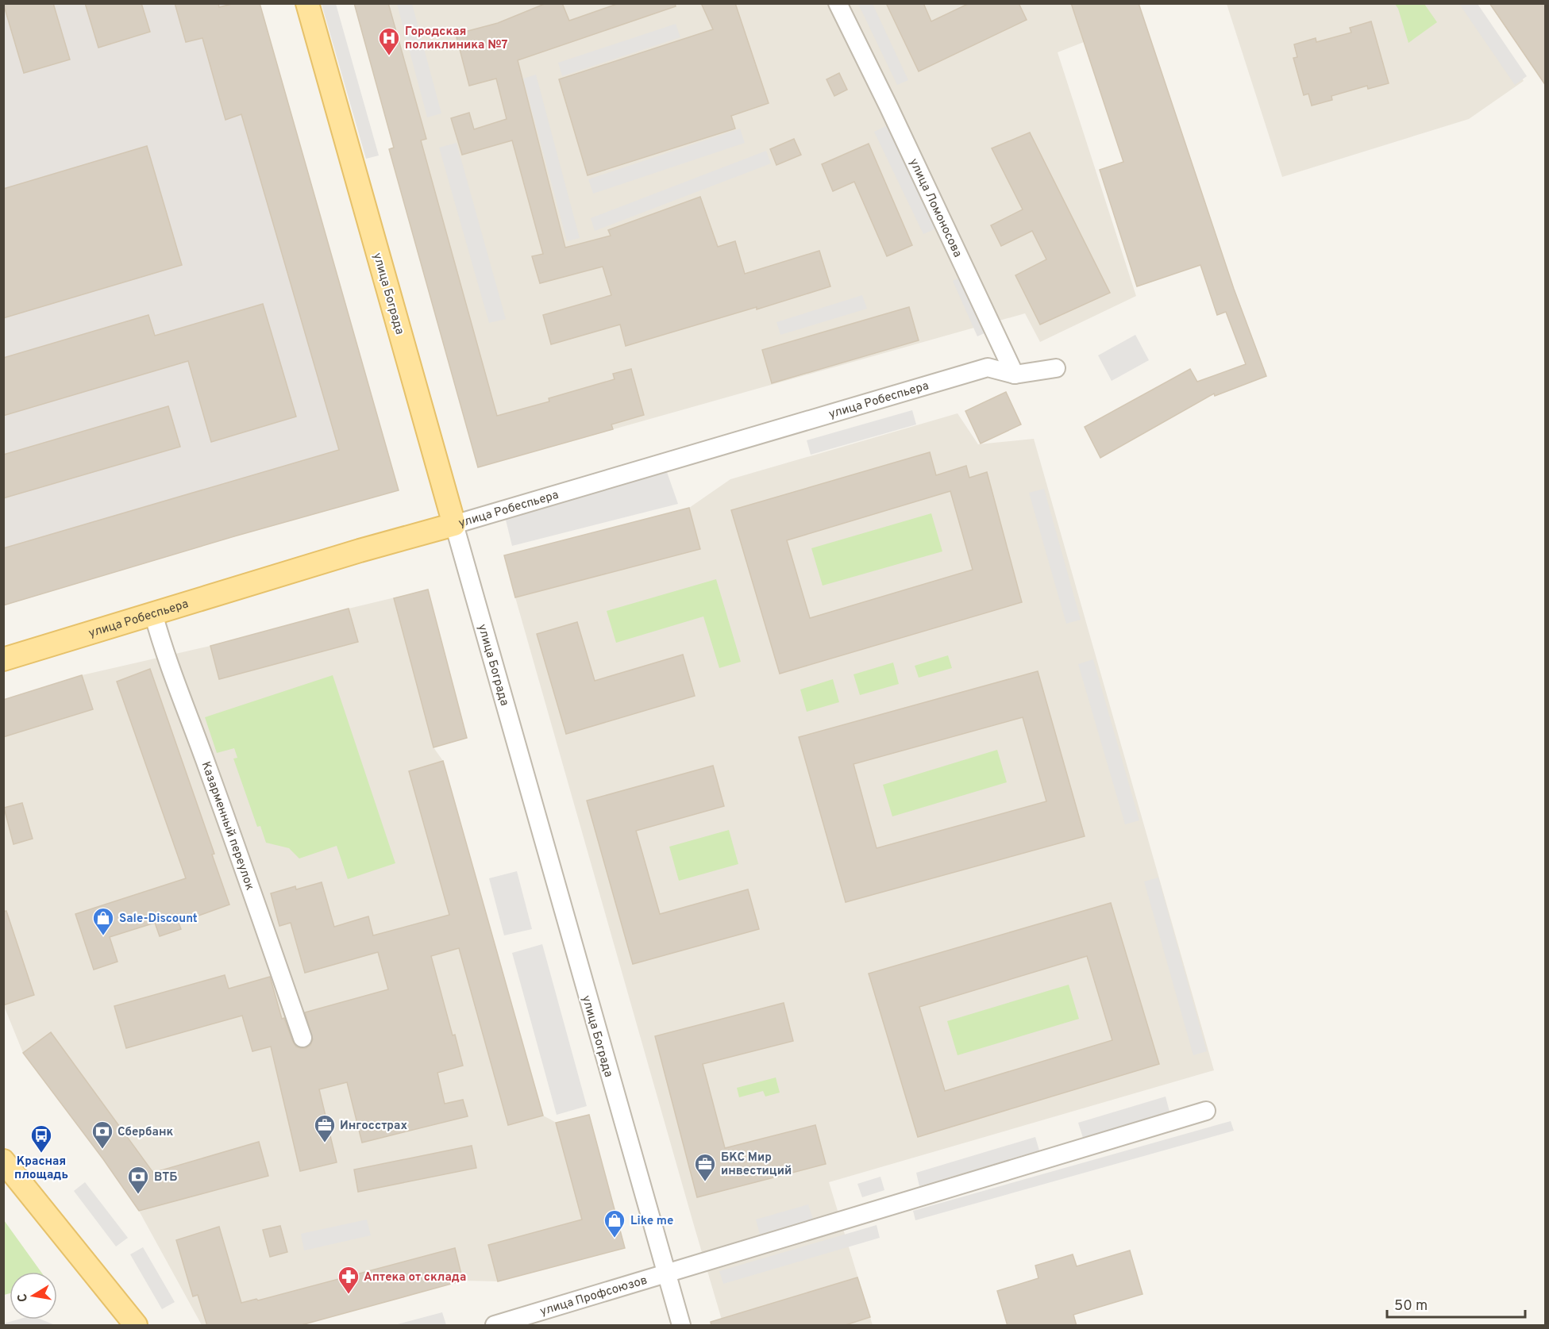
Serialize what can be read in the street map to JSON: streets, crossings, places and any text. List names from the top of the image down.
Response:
{
  "streets": {
    "main road": ["улица Бограда", "улица Робеспьера"],
    "street": ["улица Ломоносова", "Казарменный переулок", "улица Профсоюзов"]
  },
  "crossings": [
    ["улица Ломоносова", "улица Робеспьера"],
    ["улица Бограда", "улица Робеспьера"],
    ["улица Бограда", "улица Профсоюзов"],
    ["улица Робеспьера", "Казарменный переулок"]
  ],
  "places": {
    "hospital": ["Городская поликлиника №7"],
    "shop": ["Sale-Discount", "Like me"],
    "office": ["Ингосстрах", "БКС Мир инвестиций"],
    "bank": ["Сбербанк", "ВТБ"],
    "bus stop": ["Красная площадь"],
    "pharmacy": ["Аптека от склада"]
  },
  "scale_bar": "50 m",
  "north": "left"
}
